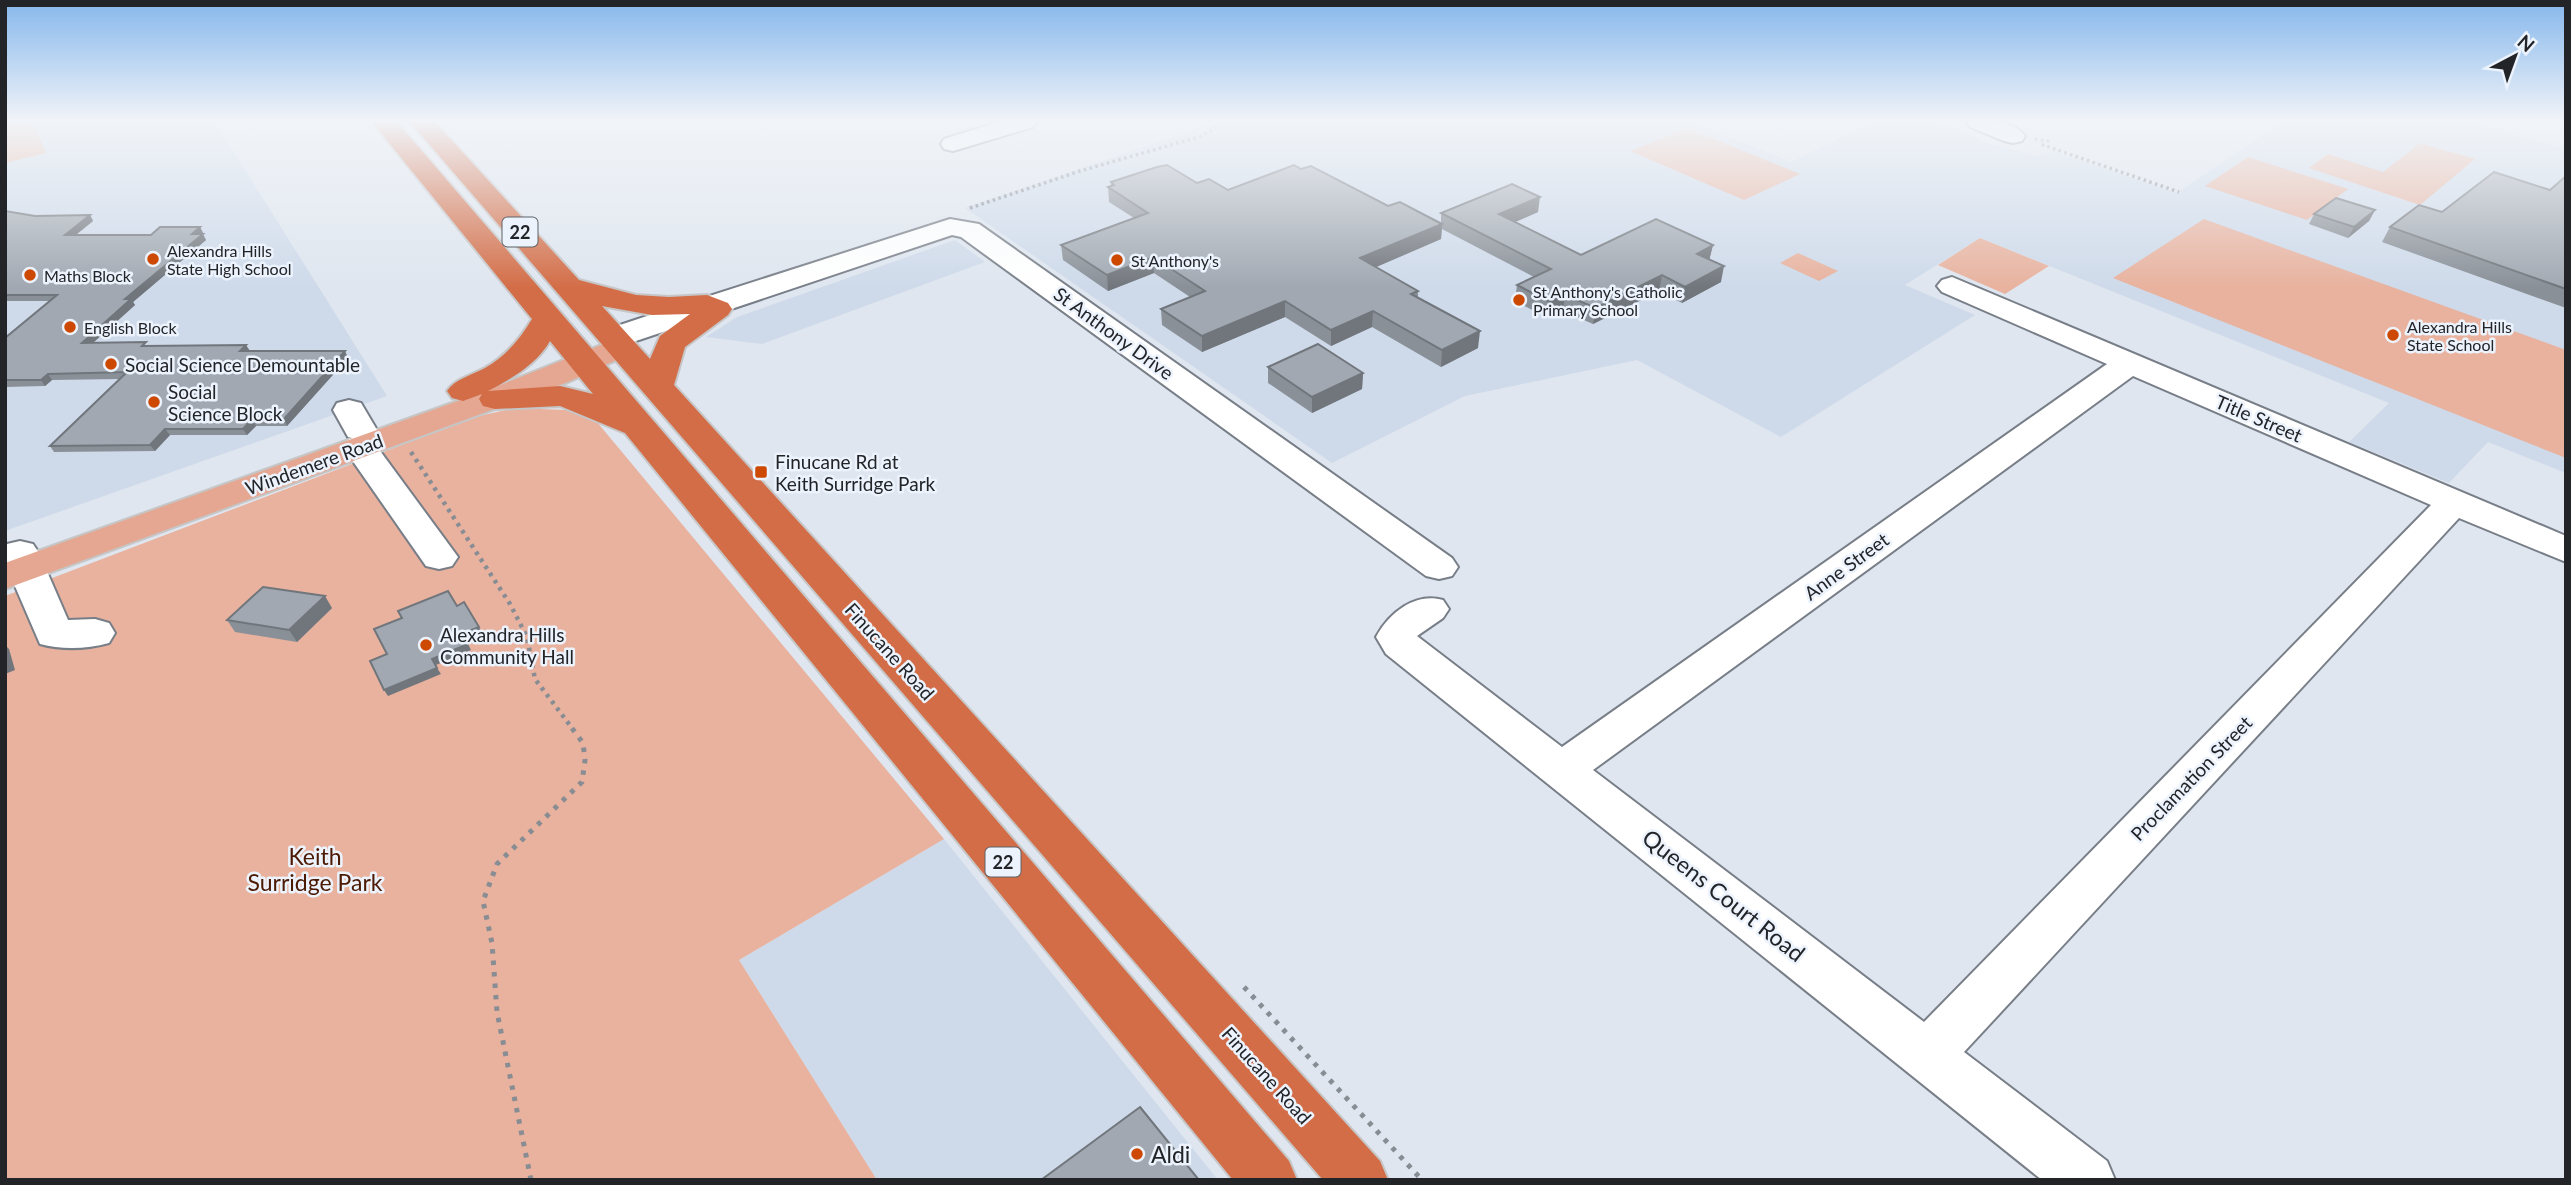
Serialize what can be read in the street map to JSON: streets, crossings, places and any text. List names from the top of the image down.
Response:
{
  "streets": {
    "highway": ["22", "Finucane Road"],
    "main road": ["Windemere Road"],
    "street": [
      "St Anthony Drive",
      "Title Street",
      "Anne Street",
      "Proclamation Street",
      "Queens Court Road"
    ]
  },
  "crossings": [
    ["22", "Windemere Road"],
    ["St Anthony Drive", "Windemere Road"],
    ["St Anthony Drive", "Finucane Road"],
    ["St Anthony Drive", "Queens Court Road"],
    ["Title Street", "Anne Street"],
    ["Title Street", "Proclamation Street"],
    ["Windemere Road", "Finucane Road"],
    ["Anne Street", "Queens Court Road"],
    ["Proclamation Street", "Queens Court Road"]
  ],
  "parks": ["Keith Surridge Park"],
  "places": {
    "other": [
      "Alexandra Hills State High School",
      "St Anthony's",
      "Maths Block",
      "St Anthony's Catholic Primary School",
      "English Block",
      "Alexandra Hills State School",
      "Social Science Demountable",
      "Social Science Block",
      "Alexandra Hills Community Hall",
      "Aldi"
    ],
    "transit": ["Finucane Rd at Keith Surridge Park"]
  },
  "north": "top right"
}
